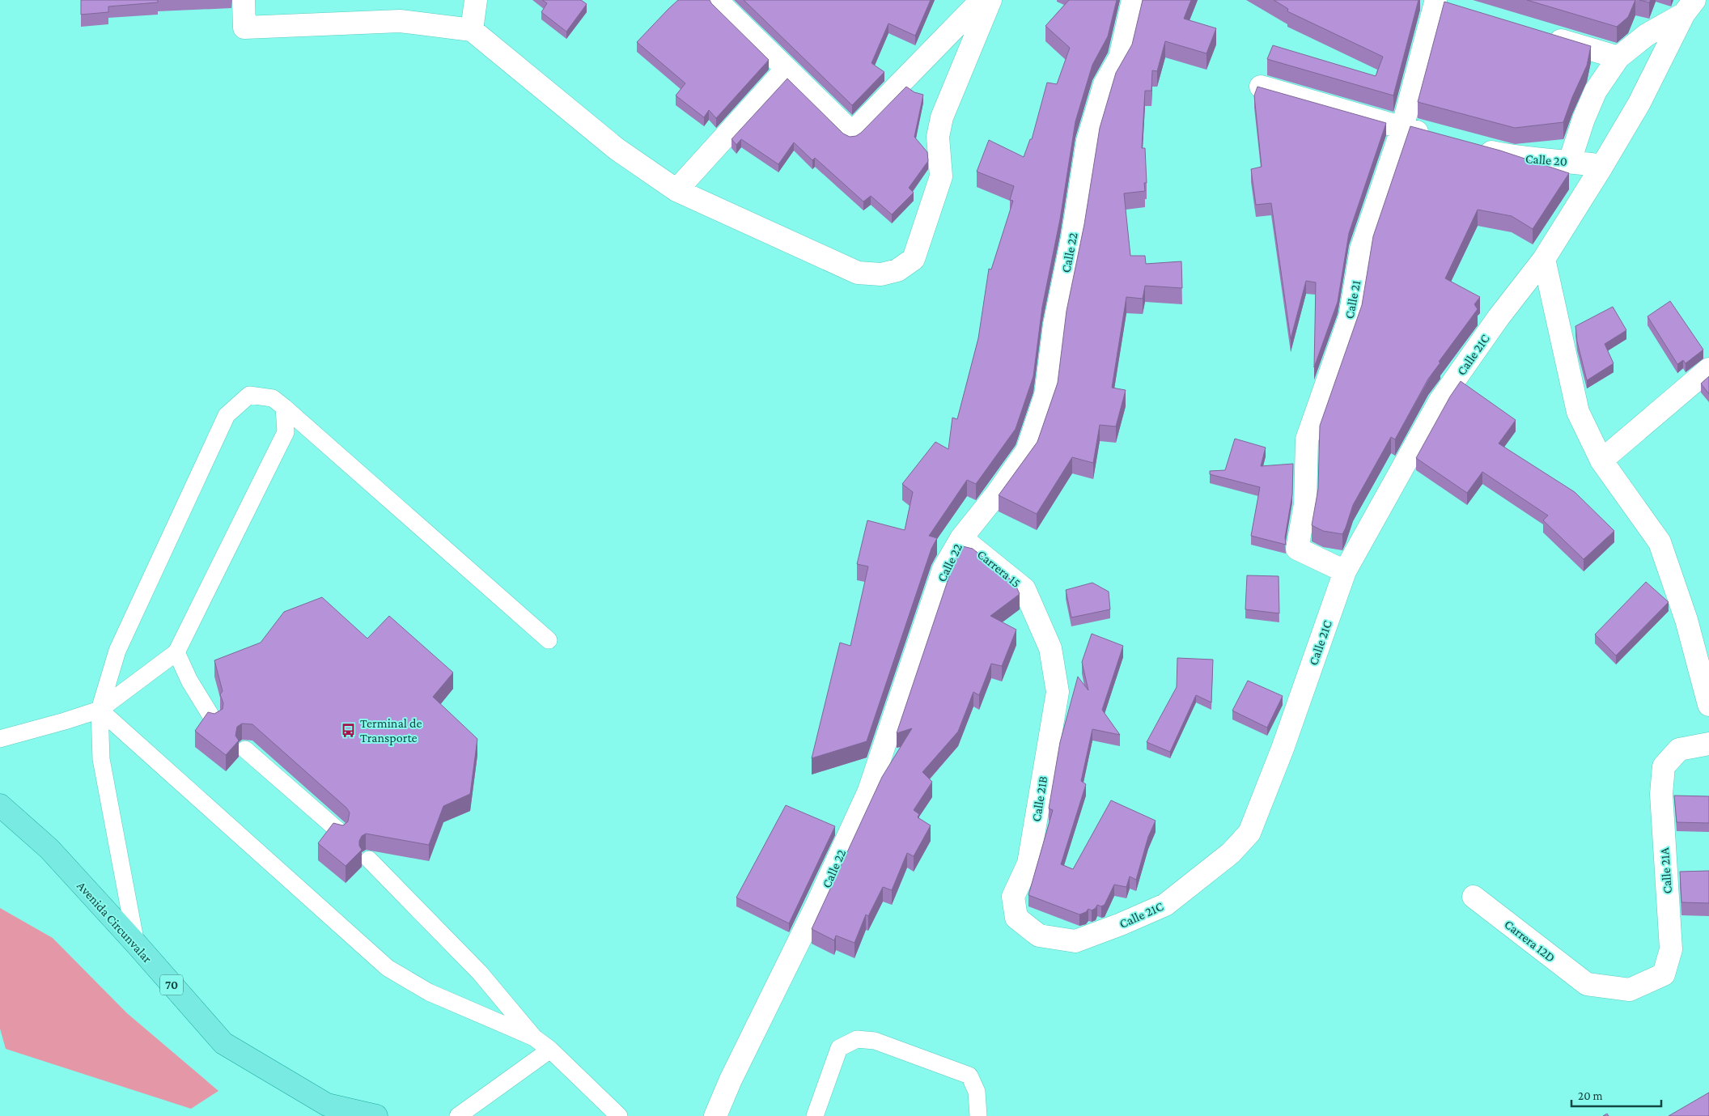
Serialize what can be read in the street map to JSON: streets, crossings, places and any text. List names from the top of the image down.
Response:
{
  "streets": {
    "main road": ["Avenida Circunvalar", "70"],
    "street": [
      "Calle 20",
      "Calle 22",
      "Calle 21",
      "Calle 21C",
      "Carrera 15",
      "Calle 21B",
      "Calle 21A",
      "Carrera 12D"
    ]
  },
  "crossings": [
    ["Calle 20", "Calle 21C"],
    ["Calle 22", "Carrera 15"],
    ["Calle 21", "Calle 21C"],
    ["Calle 21C", "Calle 21B"],
    ["Carrera 15", "Calle 21B"],
    ["Calle 21A", "Carrera 12D"]
  ],
  "places": {
    "bus stop": ["Terminal de Transporte"]
  },
  "scale_bar": "20 m"
}
